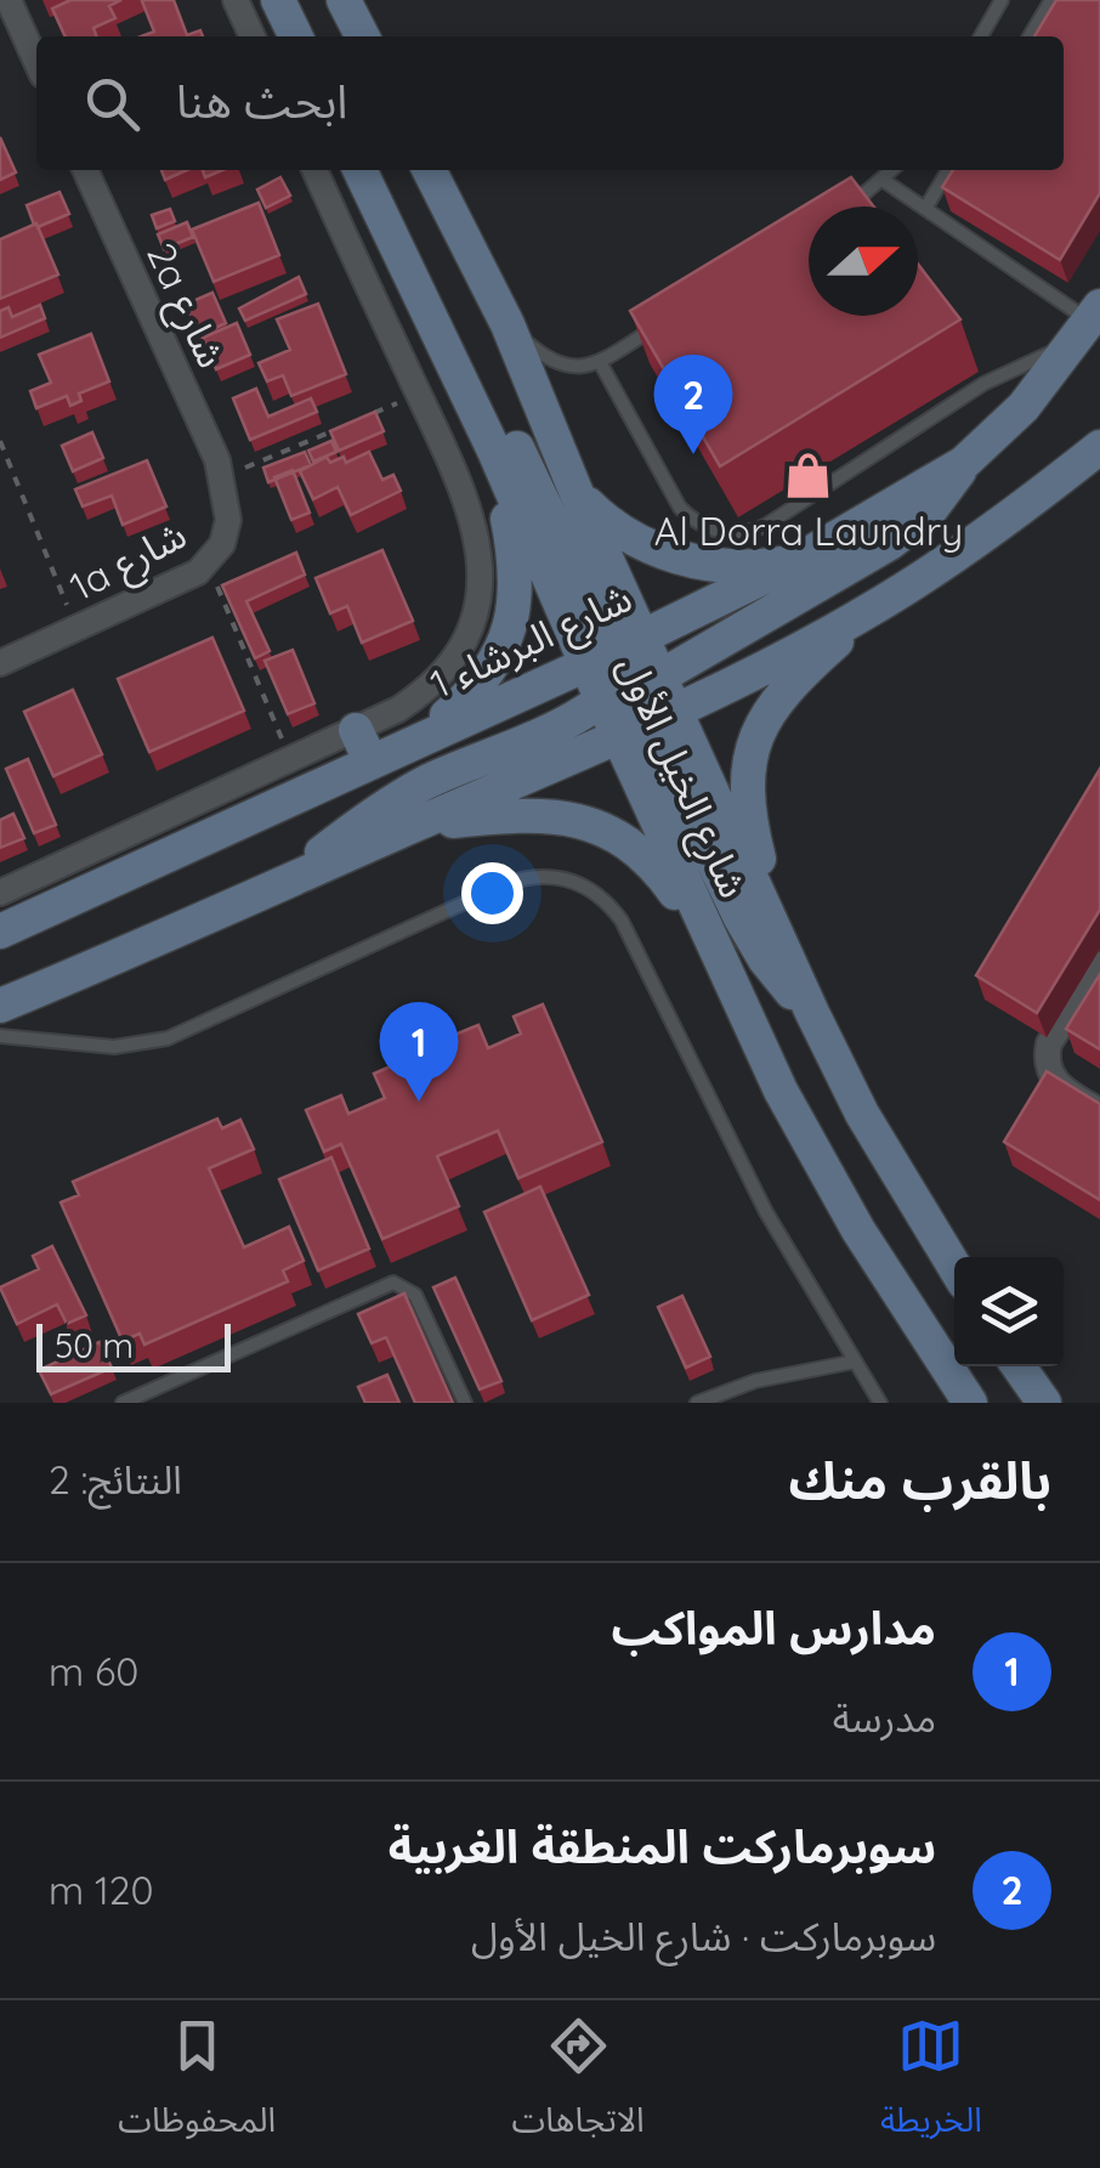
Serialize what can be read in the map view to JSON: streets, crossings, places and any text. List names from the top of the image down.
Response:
{
  "streets": {
    "main road": ["شارع البرشاء 1", "شارع الخيل الأول"],
    "street": ["2a شارع", "1a شارع"]
  },
  "crossings": [
    ["2a شارع", "1a شارع"],
    ["شارع البرشاء 1", "شارع الخيل الأول"]
  ],
  "places": {
    "shop": ["Al Dorra Laundry"]
  },
  "scale_bar": "50 m",
  "north": "right",
  "page": {
    "search": "ابحث هنا",
    "pins": ["2", "1"],
    "scale": "50 m",
    "heading": ["بالقرب منك", "النتائج: 2"],
    "list": [
      {
        "mark": "1",
        "name": "مدارس المواكب",
        "note": "مدرسة",
        "value": "60 m"
      },
      {
        "mark": "2",
        "name": "سوبرماركت المنطقة الغربية",
        "note": "سوبرماركت · شارع الخيل الأول",
        "value": "120 m"
      }
    ],
    "nav": ["الخريطة", "الاتجاهات", "المحفوظات"]
  }
}
